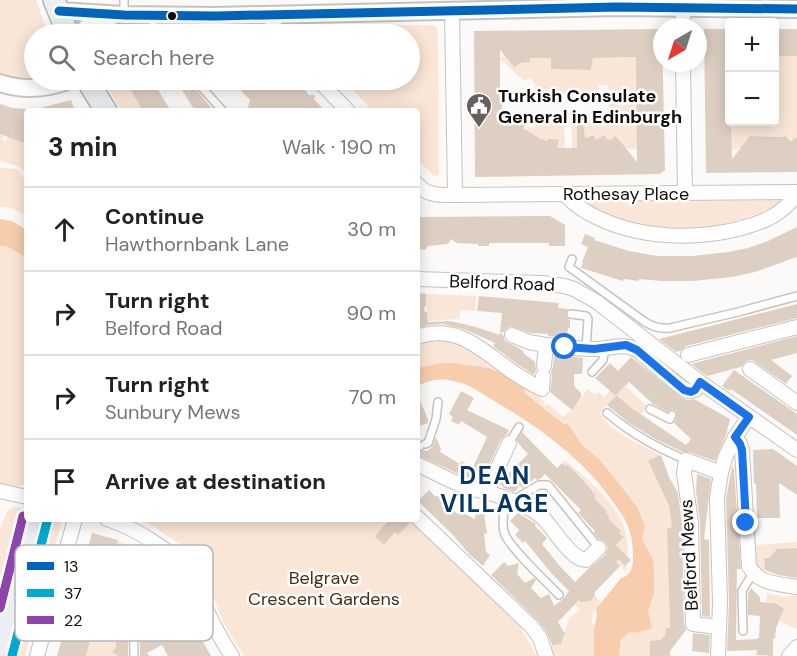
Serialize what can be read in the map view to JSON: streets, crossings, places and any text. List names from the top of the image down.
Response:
{
  "streets": {
    "street": ["Rothesay Place", "Belford Road", "Belford Mews"]
  },
  "districts": ["DEAN VILLAGE"],
  "parks": ["Belgrave Crescent Gardens"],
  "places": {
    "public building": ["Turkish Consulate General in Edinburgh"]
  },
  "lines": ["transit line 13", "transit line 22", "transit line 37"],
  "legend": ["13", "37", "22"],
  "north": "bottom left",
  "page": {
    "map_buttons": ["+", "−"],
    "search": "Search here",
    "heading": ["3 min", "Walk · 190 m"],
    "list": [
      ["Continue", "Hawthornbank Lane", "30 m"],
      ["Turn right", "Belford Road", "90 m"],
      ["Turn right", "Sunbury Mews", "70 m"],
      "Arrive at destination"
    ]
  }
}
